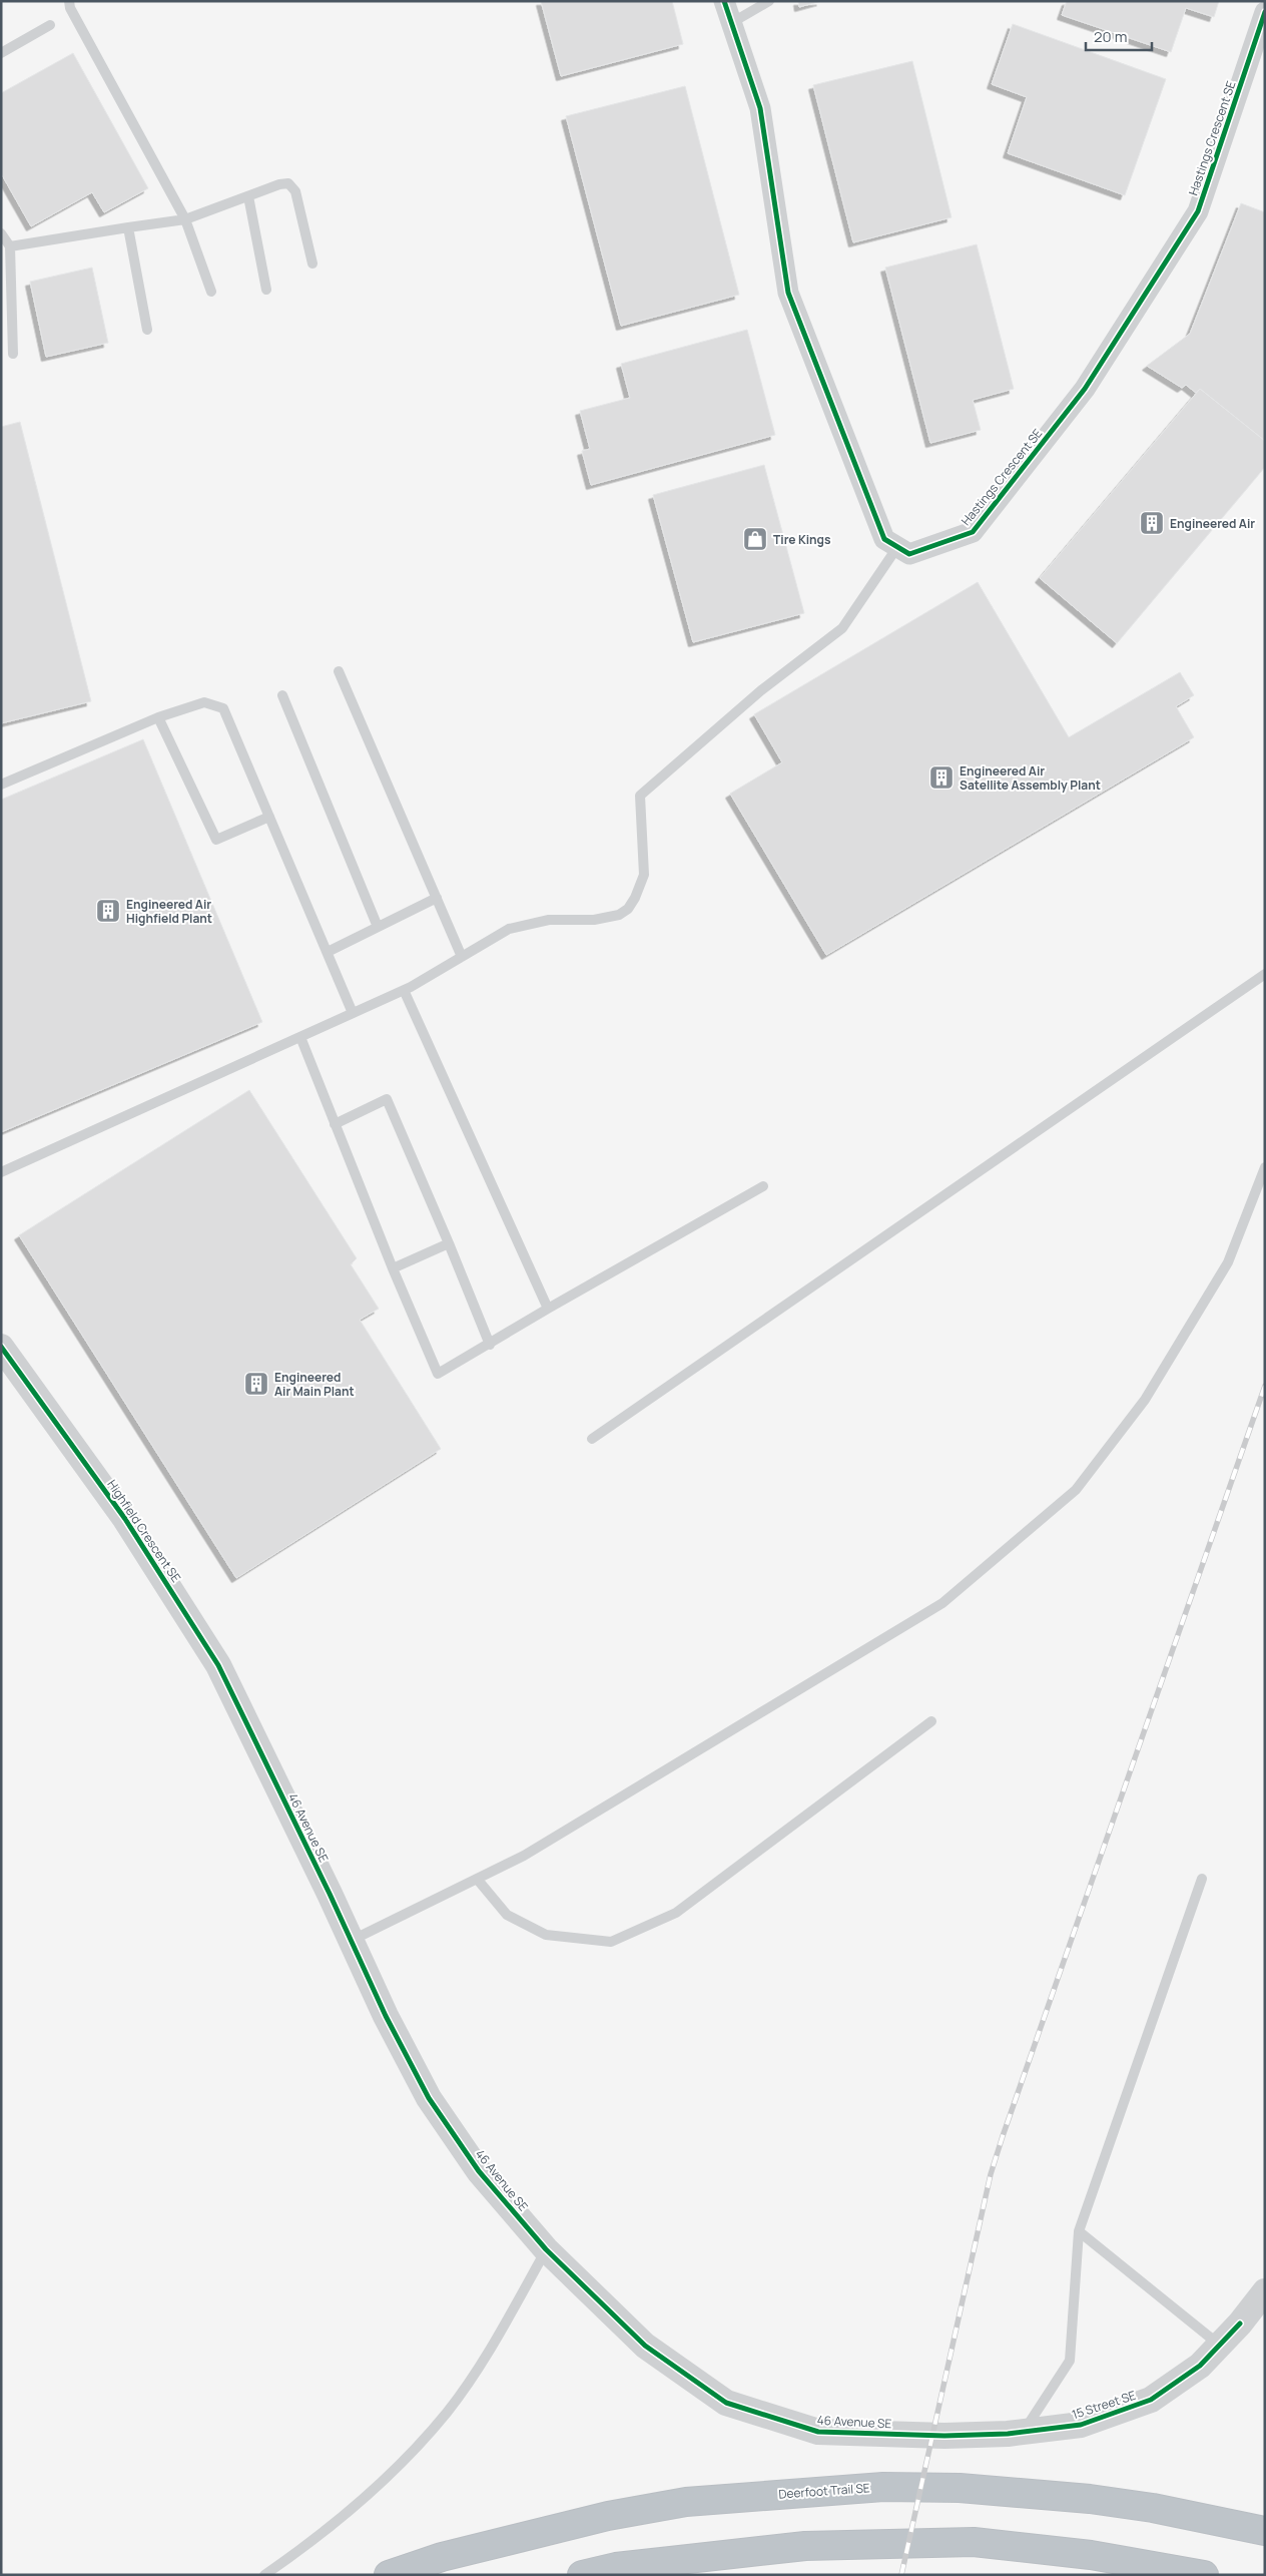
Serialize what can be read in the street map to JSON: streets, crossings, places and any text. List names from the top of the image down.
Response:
{
  "streets": {
    "highway": ["Deerfoot Trail SE"],
    "street": [
      "Hastings Crescent SE",
      "Highfield Crescent SE",
      "46 Avenue SE",
      "15 Street SE"
    ]
  },
  "crossings": [
    ["Highfield Crescent SE", "46 Avenue SE"],
    ["46 Avenue SE", "15 Street SE"]
  ],
  "places": {
    "building": [
      "Engineered Air",
      "Engineered Air Satellite Assembly Plant",
      "Engineered Air Highfield Plant",
      "Engineered Air Main Plant"
    ],
    "shop": ["Tire Kings"]
  },
  "scale_bar": "20 m"
}
